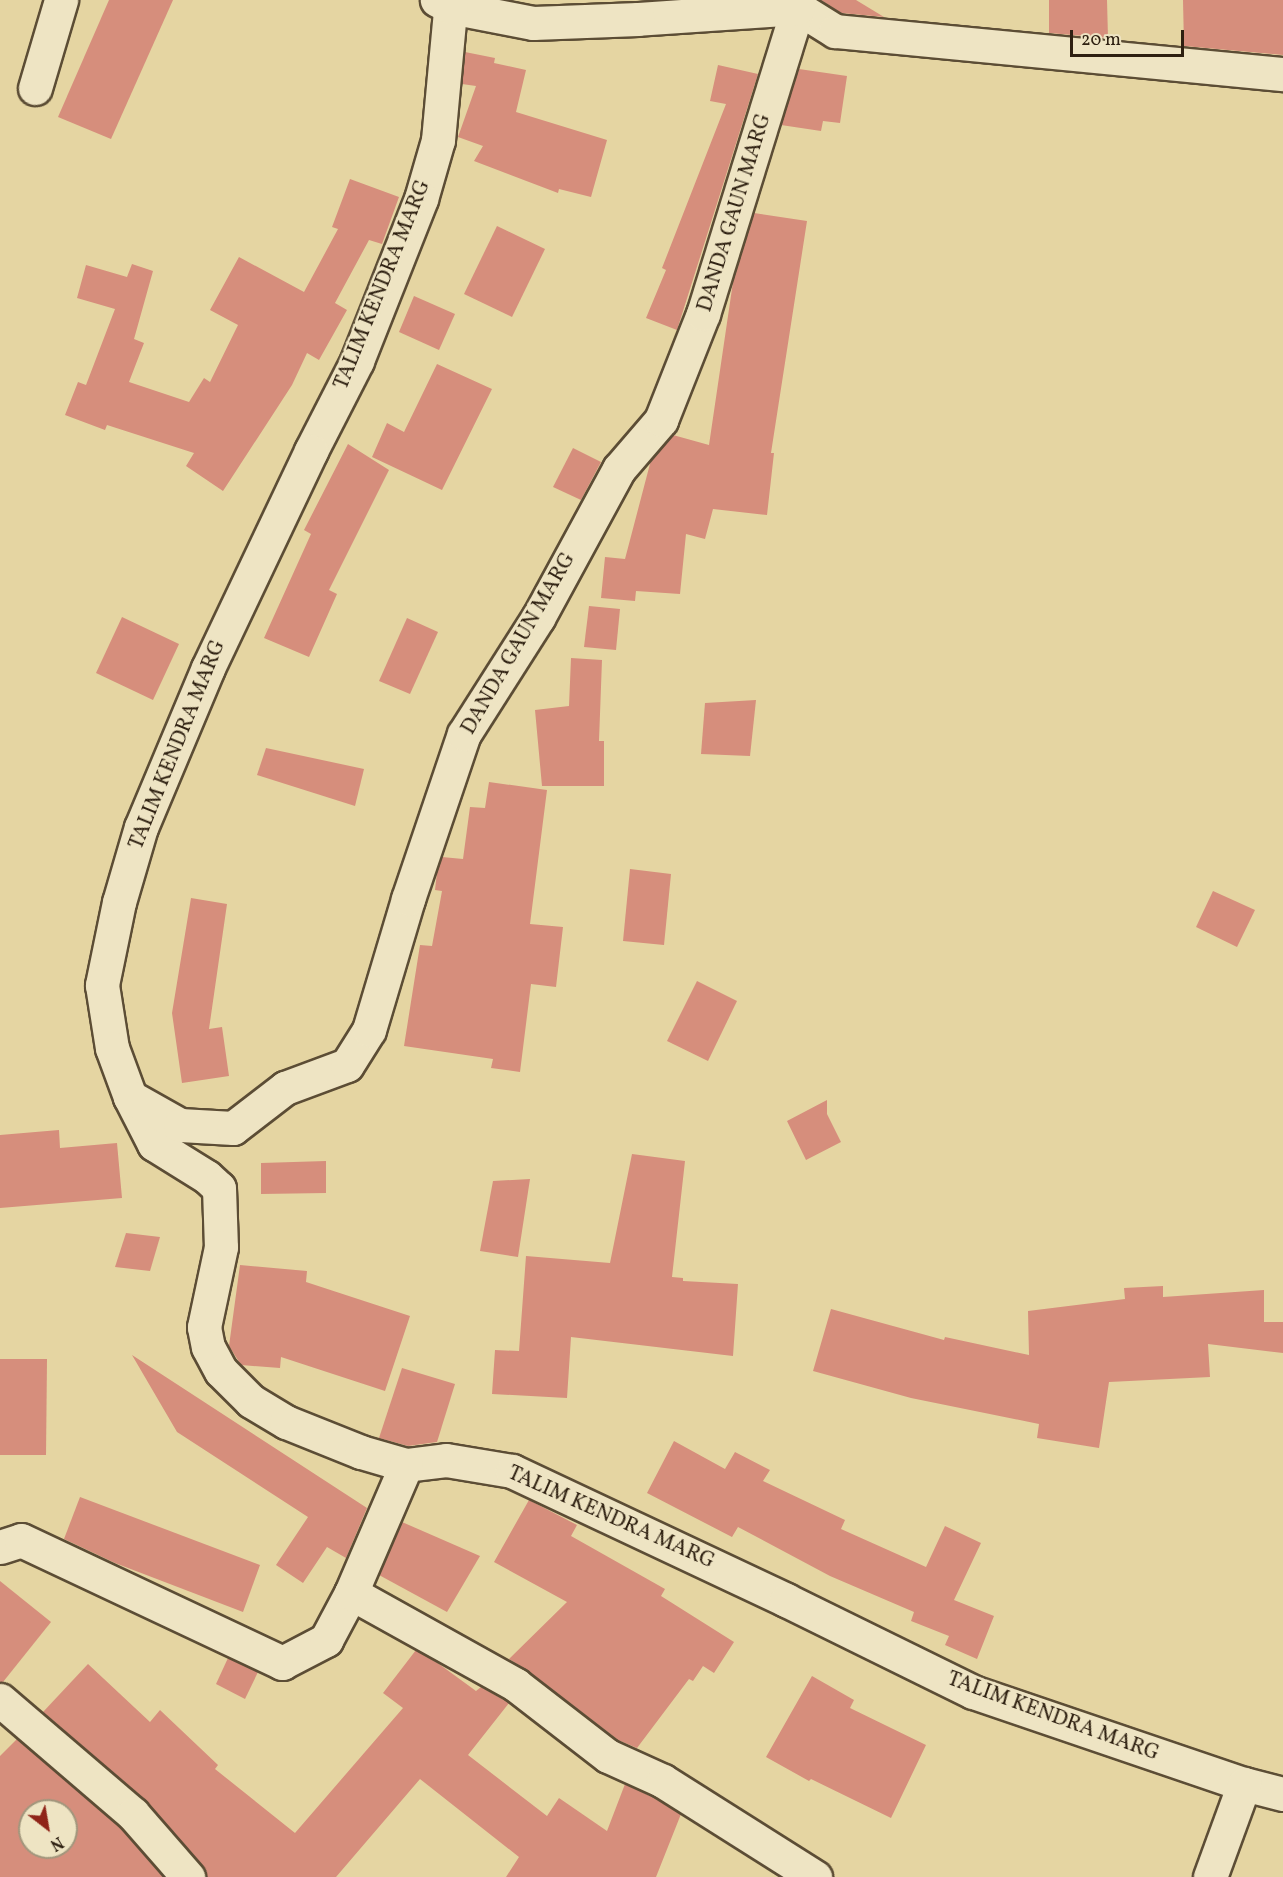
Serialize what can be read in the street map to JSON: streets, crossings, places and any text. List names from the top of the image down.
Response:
{
  "streets": {
    "street": ["DANDA GAUN MARG", "TALIM KENDRA MARG"]
  },
  "crossings": [
    ["DANDA GAUN MARG", "TALIM KENDRA MARG"]
  ],
  "scale_bar": "20 m",
  "north": "bottom right"
}
